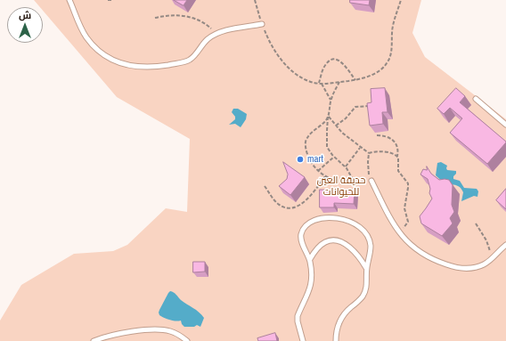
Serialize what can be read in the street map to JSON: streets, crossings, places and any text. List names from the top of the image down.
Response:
{
  "parks": ["حديقة العين للحيوانات"],
  "places": ["mart"],
  "north": "top"
}
